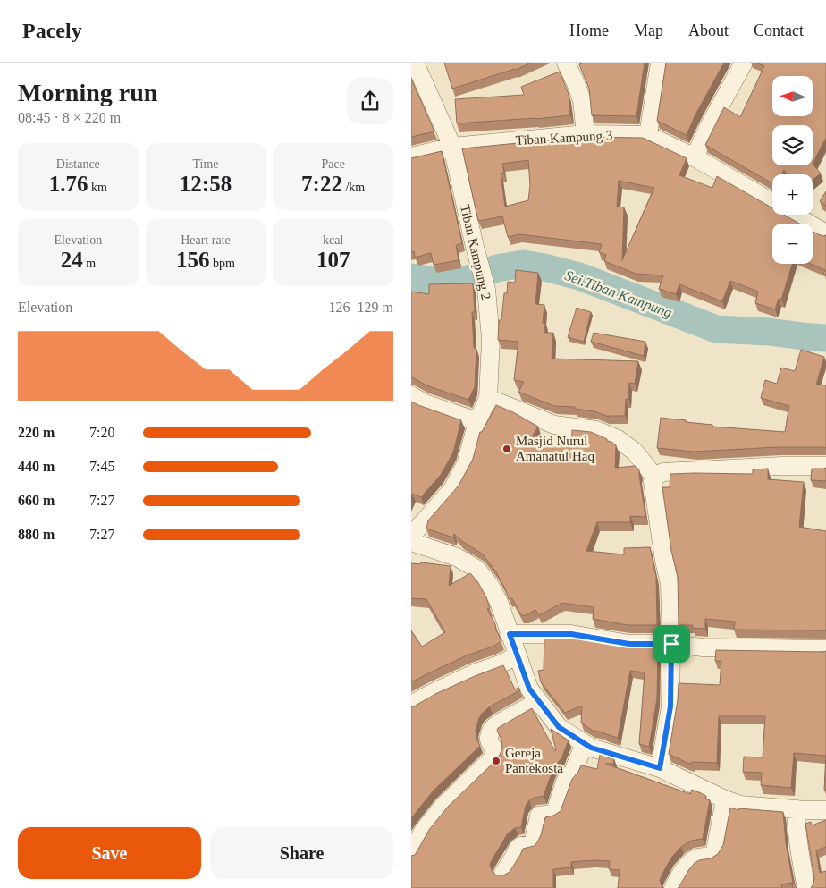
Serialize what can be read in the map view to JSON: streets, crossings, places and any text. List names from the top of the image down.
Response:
{
  "streets": {
    "street": ["Tiban Kampung 3", "Tiban Kampung 2"]
  },
  "crossings": [
    ["Tiban Kampung 3", "Tiban Kampung 2"]
  ],
  "water": ["Sei.Tiban Kampung"],
  "places": ["Masjid Nurul Amanatul Haq", "Gereja Pantekosta"],
  "north": "left",
  "page": {
    "header": "Pacely",
    "nav": [
      "Home",
      "Map",
      "About",
      "Contact"
    ],
    "heading": ["Morning run", "08:45 · 8 × 220 m"],
    "map_buttons": ["+", "−"],
    "stats": [
      ["Distance", "1.76 km"],
      ["Time", "12:58"],
      ["Pace", "7:22 /km"],
      ["Elevation", "24 m"],
      ["Heart rate", "156 bpm"],
      ["kcal", "107"]
    ],
    "chart": ["Elevation", "126–129 m"],
    "list": [
      {
        "name": "220 m",
        "note": "7:20"
      },
      {
        "name": "440 m",
        "note": "7:45"
      },
      {
        "name": "660 m",
        "note": "7:27"
      },
      {
        "name": "880 m",
        "note": "7:27"
      }
    ],
    "buttons": ["Save", "Share"]
  }
}
